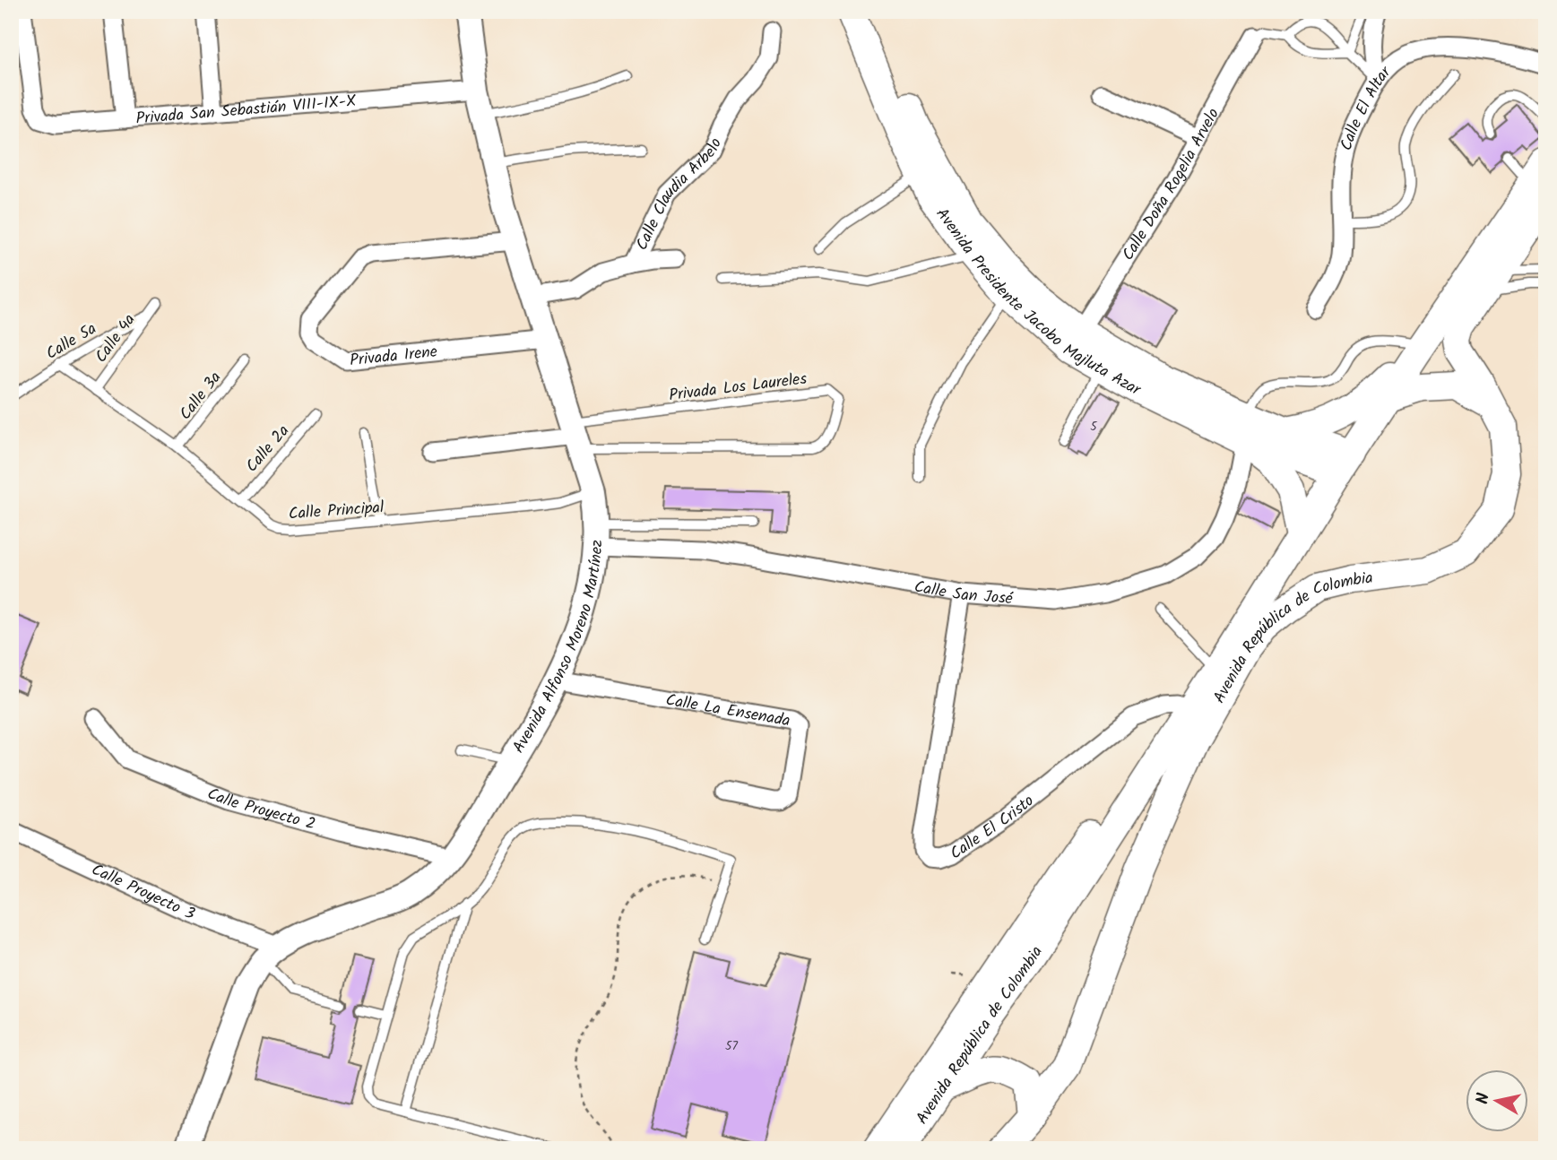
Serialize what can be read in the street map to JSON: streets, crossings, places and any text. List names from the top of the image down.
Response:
{
  "streets": {
    "main road": ["Avenida Presidente Jacobo Majluta Azar", "Avenida República de Colombia", "Avenida Alfonso Moreno Martínez"],
    "street": [
      "Privada San Sebastián VIII-IX-X",
      "Calle El Altar",
      "Calle Doña Rogelia Arvelo",
      "Calle Claudia Arbelo",
      "Privada Irene",
      "Calle San José",
      "Calle La Ensenada",
      "Calle Proyecto 2",
      "Calle El Cristo",
      "Calle Proyecto 3"
    ],
    "lane": [
      "Calle 4a",
      "Calle 5a",
      "Privada Los Laureles",
      "Calle 3a",
      "Calle 2a",
      "Calle Principal"
    ]
  },
  "crossings": [
    ["Privada San Sebastián VIII-IX-X", "Avenida Alfonso Moreno Martínez"],
    ["Calle Doña Rogelia Arvelo", "Avenida Presidente Jacobo Majluta Azar"],
    ["Calle Claudia Arbelo", "Avenida Alfonso Moreno Martínez"],
    ["Avenida Presidente Jacobo Majluta Azar", "Calle San José"],
    ["Avenida Presidente Jacobo Majluta Azar", "Avenida República de Colombia"],
    ["Calle 4a", "Calle 5a"],
    ["Calle 4a", "Calle Principal"],
    ["Calle 5a", "Calle Principal"],
    ["Privada Irene", "Avenida Alfonso Moreno Martínez"],
    ["Privada Los Laureles", "Avenida Alfonso Moreno Martínez"],
    ["Calle 3a", "Calle Principal"],
    ["Calle 2a", "Calle Principal"],
    ["Calle Principal", "Avenida Alfonso Moreno Martínez"],
    ["Calle San José", "Avenida Alfonso Moreno Martínez"],
    ["Calle San José", "Calle El Cristo"],
    ["Avenida República de Colombia", "Calle El Cristo"],
    ["Avenida Alfonso Moreno Martínez", "Calle La Ensenada"],
    ["Avenida Alfonso Moreno Martínez", "Calle Proyecto 2"],
    ["Avenida Alfonso Moreno Martínez", "Calle Proyecto 3"]
  ],
  "house_numbers": ["5", "57"],
  "north": "left"
}
